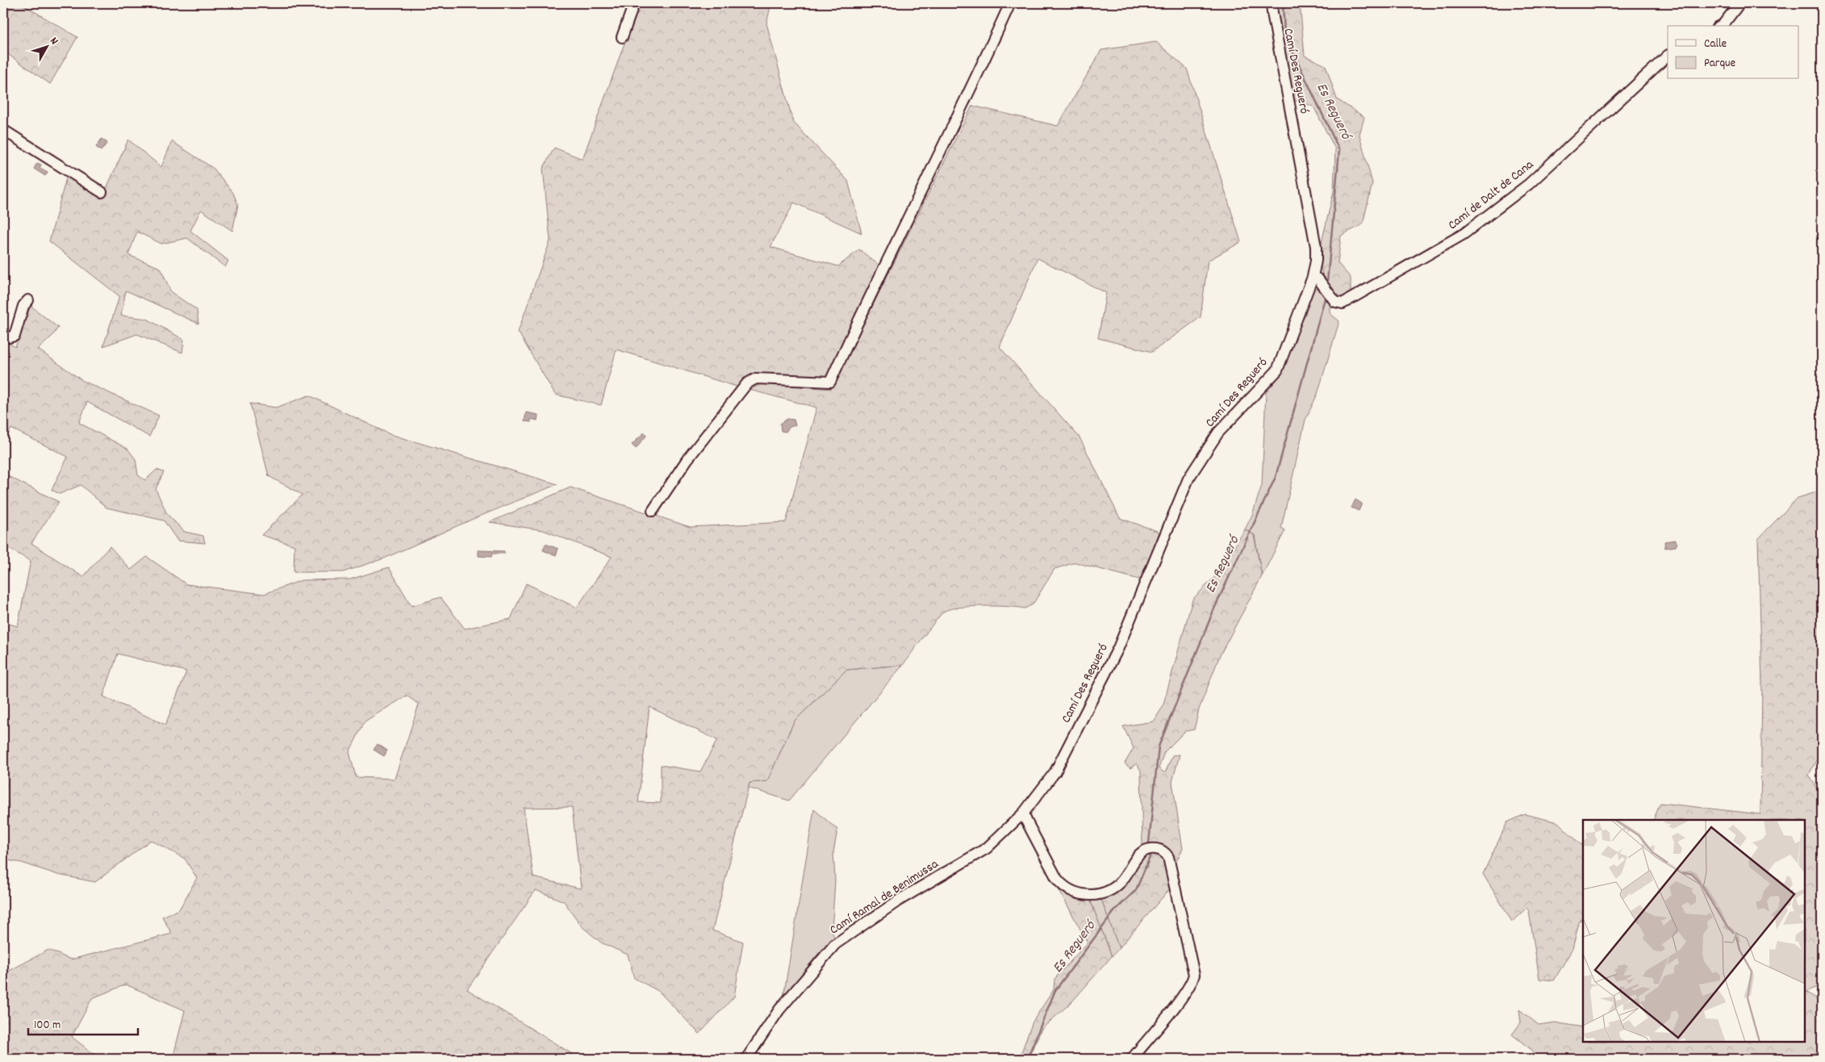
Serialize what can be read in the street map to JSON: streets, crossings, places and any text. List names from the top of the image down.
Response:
{
  "streets": {
    "street": ["Camí Des Regueró", "Camí de Dalt de Cana", "Camí Ramal de Benimussa"]
  },
  "crossings": [
    ["Camí Des Regueró", "Camí de Dalt de Cana"],
    ["Camí Des Regueró", "Camí Ramal de Benimussa"]
  ],
  "water": ["Es Regueró"],
  "legend": ["Calle", "Parque"],
  "scale_bar": "100 m",
  "north": "top right"
}
